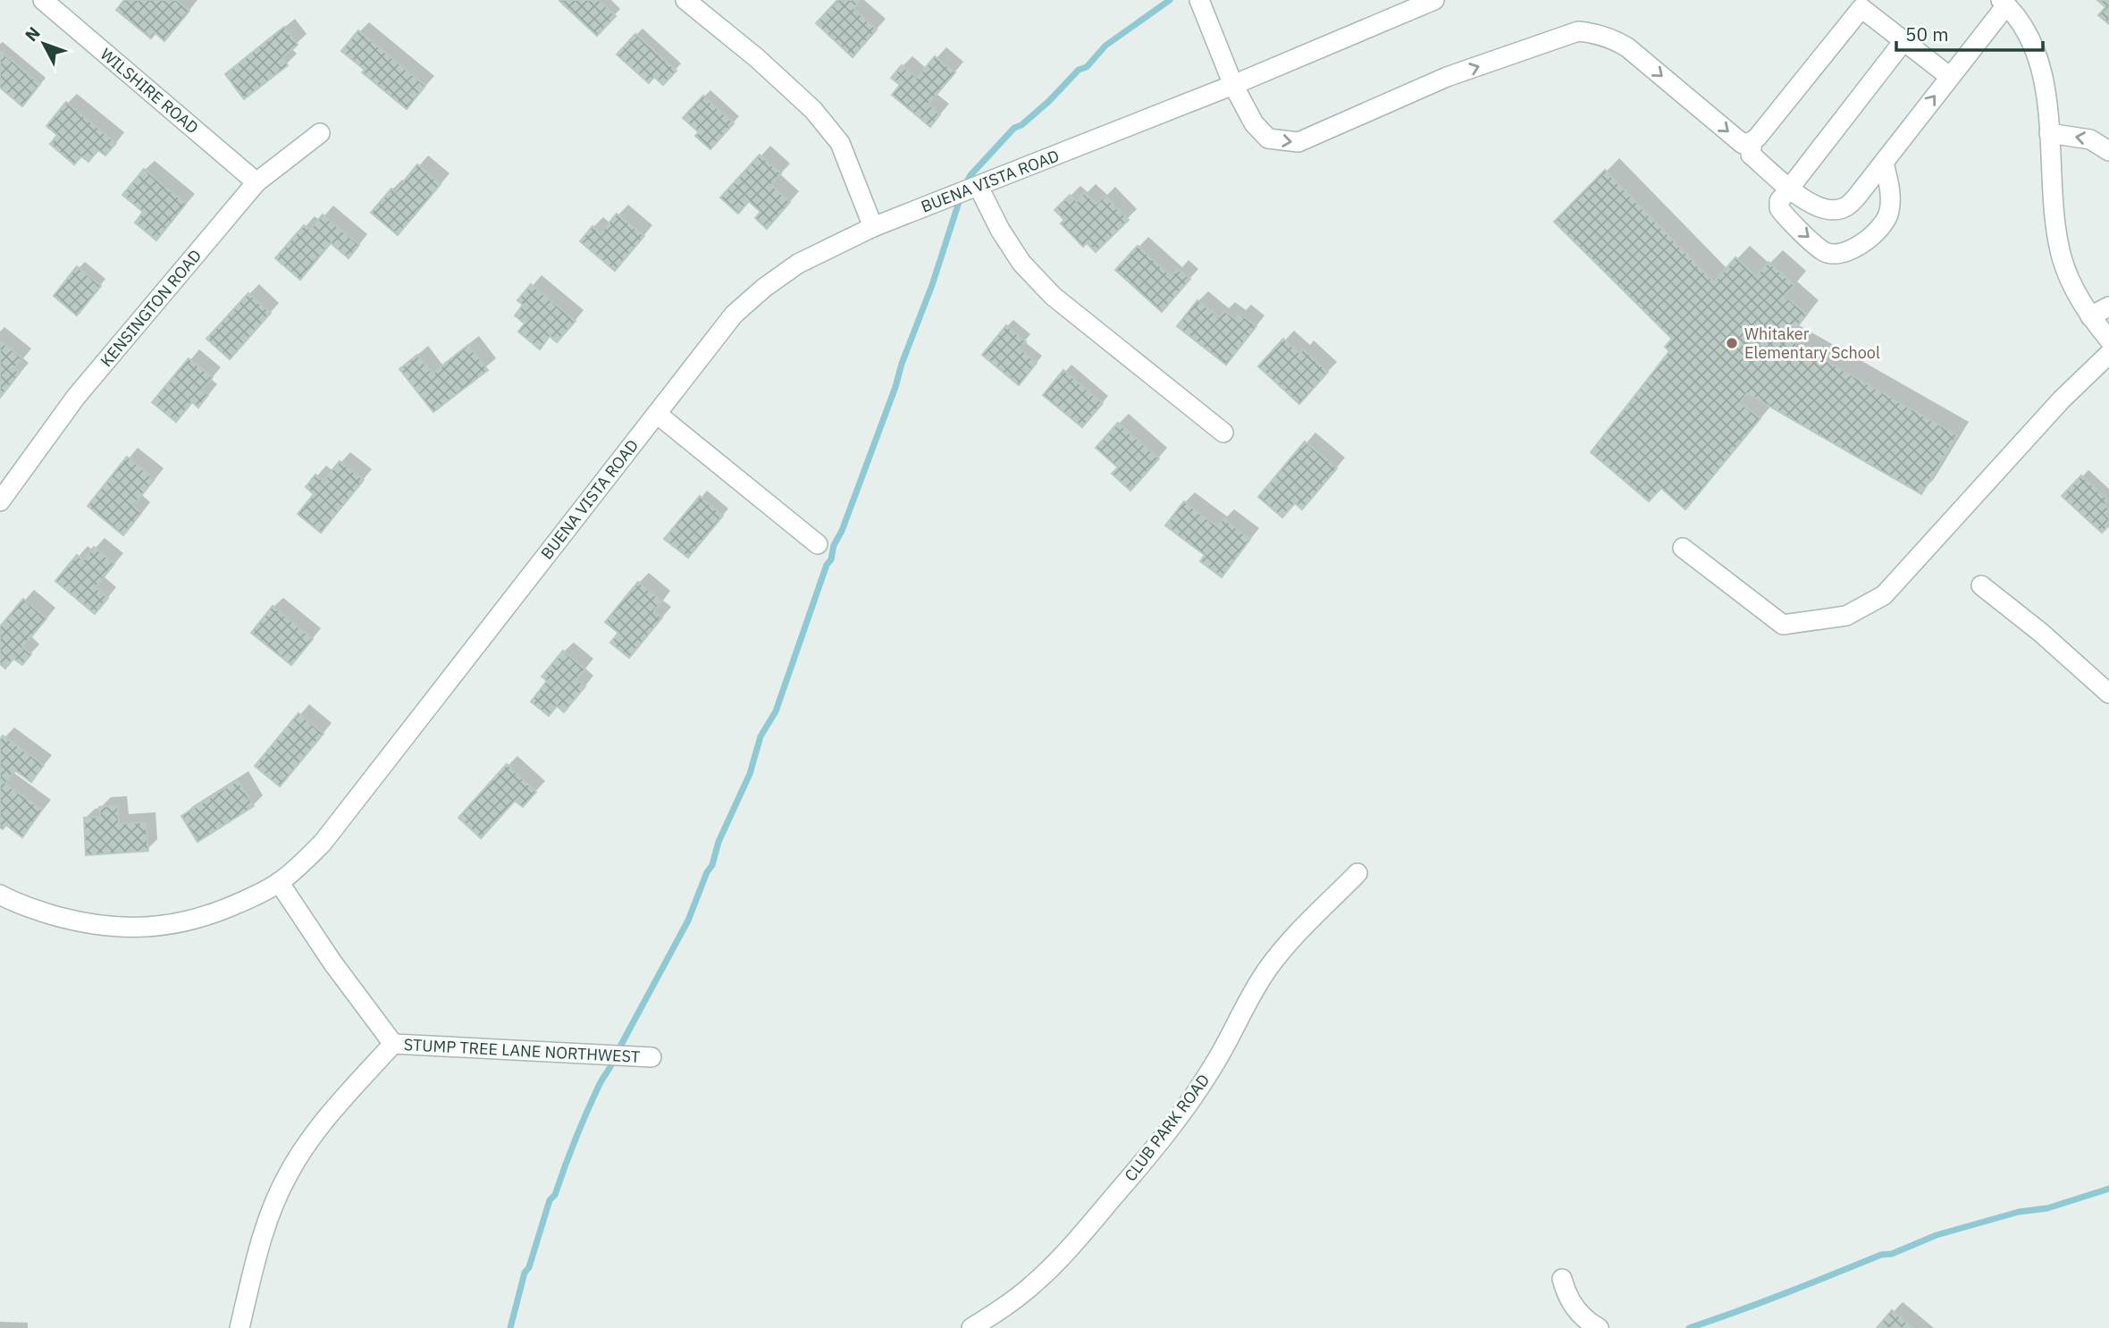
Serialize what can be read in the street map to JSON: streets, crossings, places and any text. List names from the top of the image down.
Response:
{
  "streets": {
    "street": [
      "WILSHIRE ROAD",
      "BUENA VISTA ROAD",
      "KENSINGTON ROAD",
      "STUMP TREE LANE NORTHWEST",
      "CLUB PARK ROAD"
    ]
  },
  "crossings": [
    ["WILSHIRE ROAD", "KENSINGTON ROAD"]
  ],
  "places": ["Whitaker Elementary School"],
  "scale_bar": "50 m",
  "north": "top left"
}
